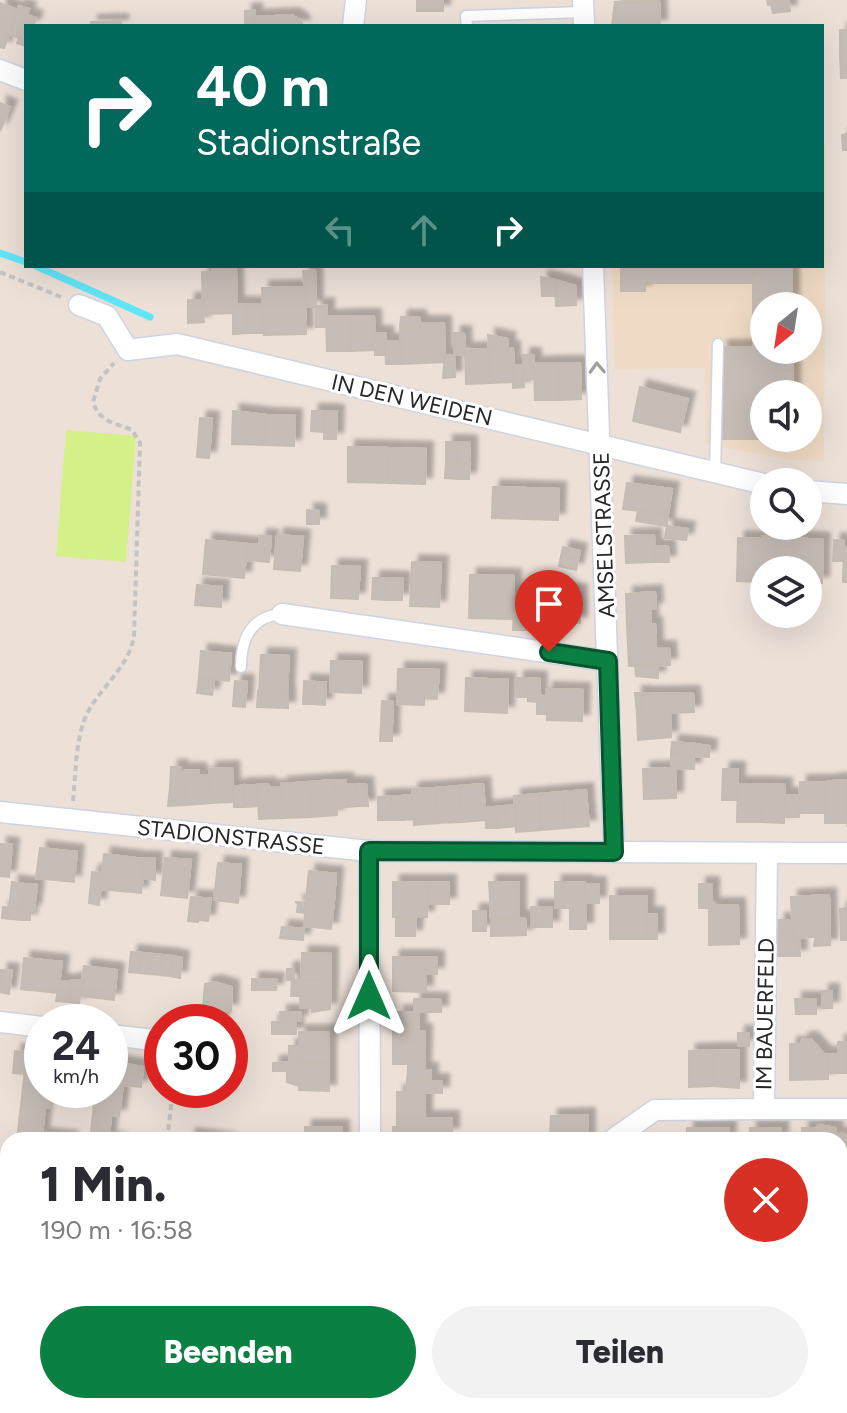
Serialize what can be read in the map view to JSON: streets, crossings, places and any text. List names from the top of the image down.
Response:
{
  "streets": {
    "street": [
      "IN DEN WEIDEN",
      "AMSELSTRASSE",
      "STADIONSTRASSE",
      "IM BAUERFELD"
    ]
  },
  "crossings": [
    ["IN DEN WEIDEN", "AMSELSTRASSE"],
    ["AMSELSTRASSE", "STADIONSTRASSE"],
    ["STADIONSTRASSE", "IM BAUERFELD"]
  ],
  "north": "bottom left",
  "page": {
    "turn": ["40 m", "Stadionstraße"],
    "speed": "24 km/h",
    "limit": "30",
    "heading": ["1 Min.", "190 m · 16:58"],
    "buttons": ["Beenden", "Teilen"]
  }
}
